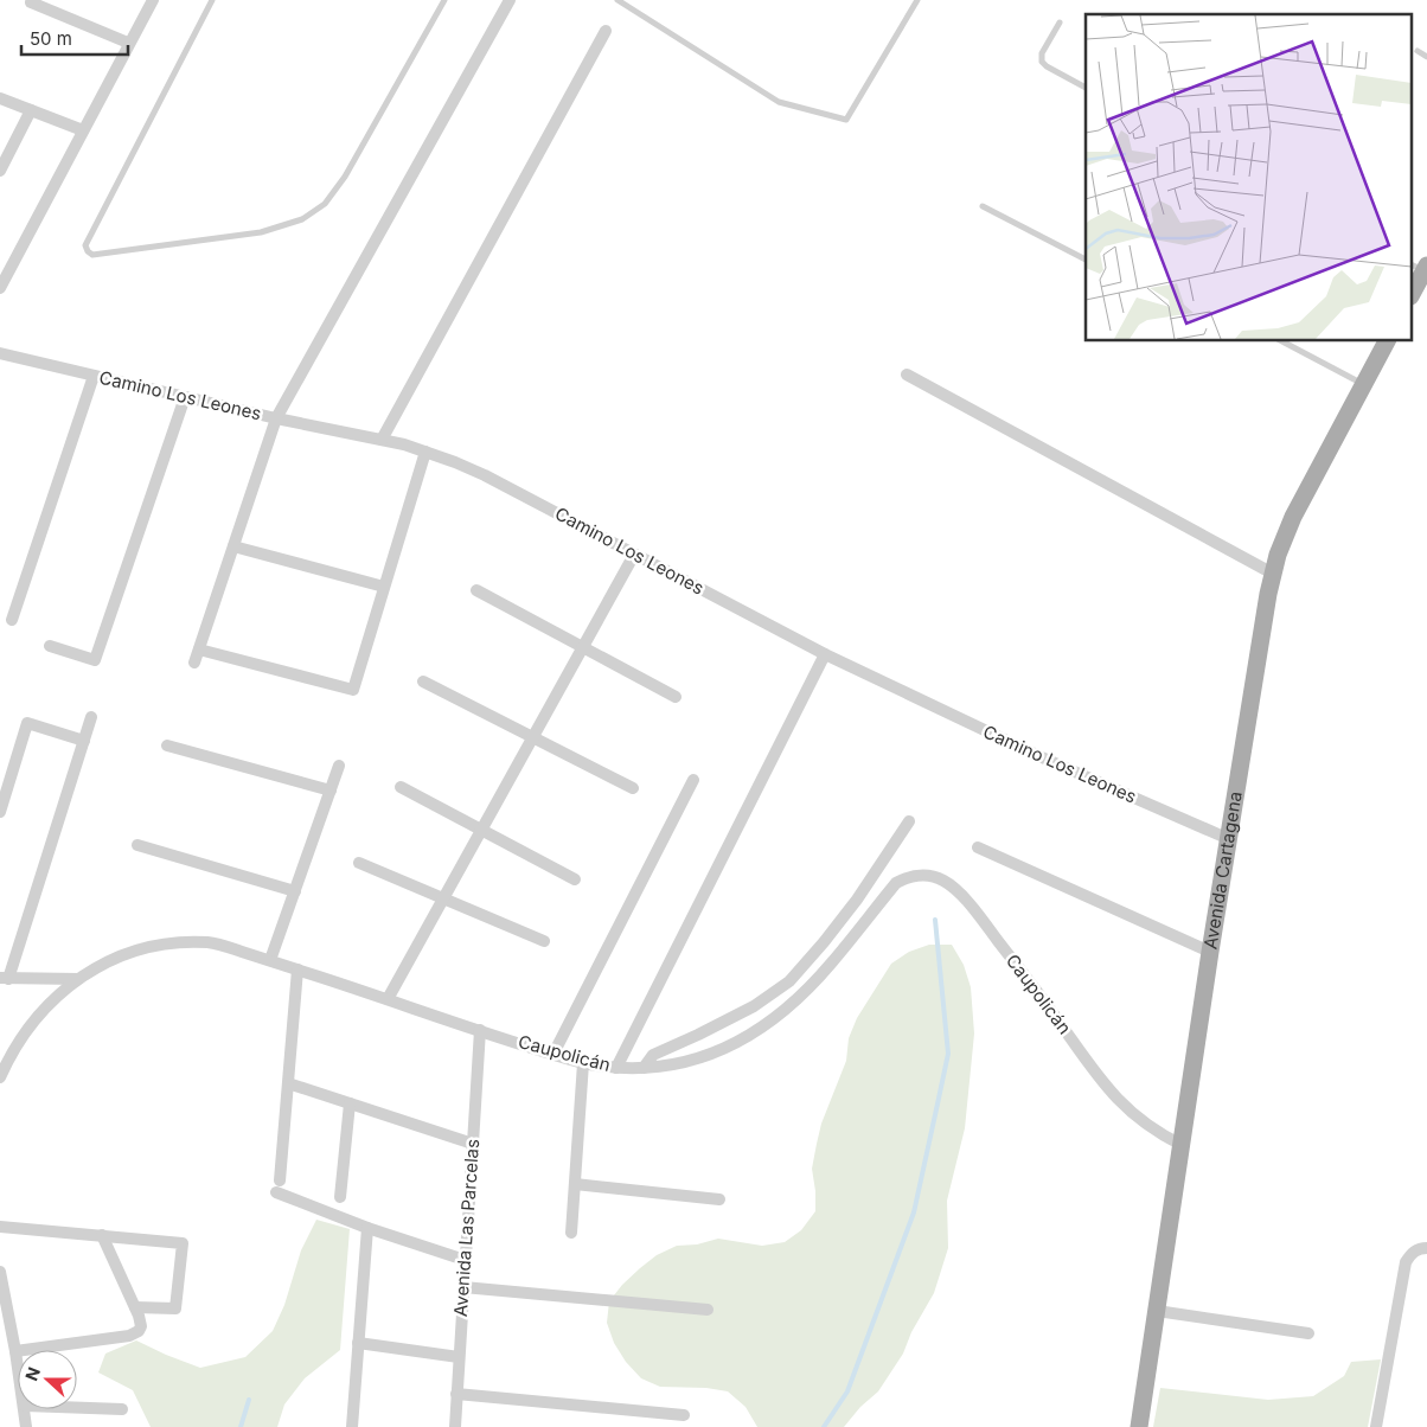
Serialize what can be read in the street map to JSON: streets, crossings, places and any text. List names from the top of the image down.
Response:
{
  "streets": {
    "main road": ["Avenida Cartagena"],
    "street": ["Camino Los Leones", "Caupolicán", "Avenida Las Parcelas"]
  },
  "crossings": [
    ["Camino Los Leones", "Avenida Cartagena"],
    ["Avenida Cartagena", "Caupolicán"],
    ["Caupolicán", "Avenida Las Parcelas"]
  ],
  "scale_bar": "50 m",
  "north": "left"
}
